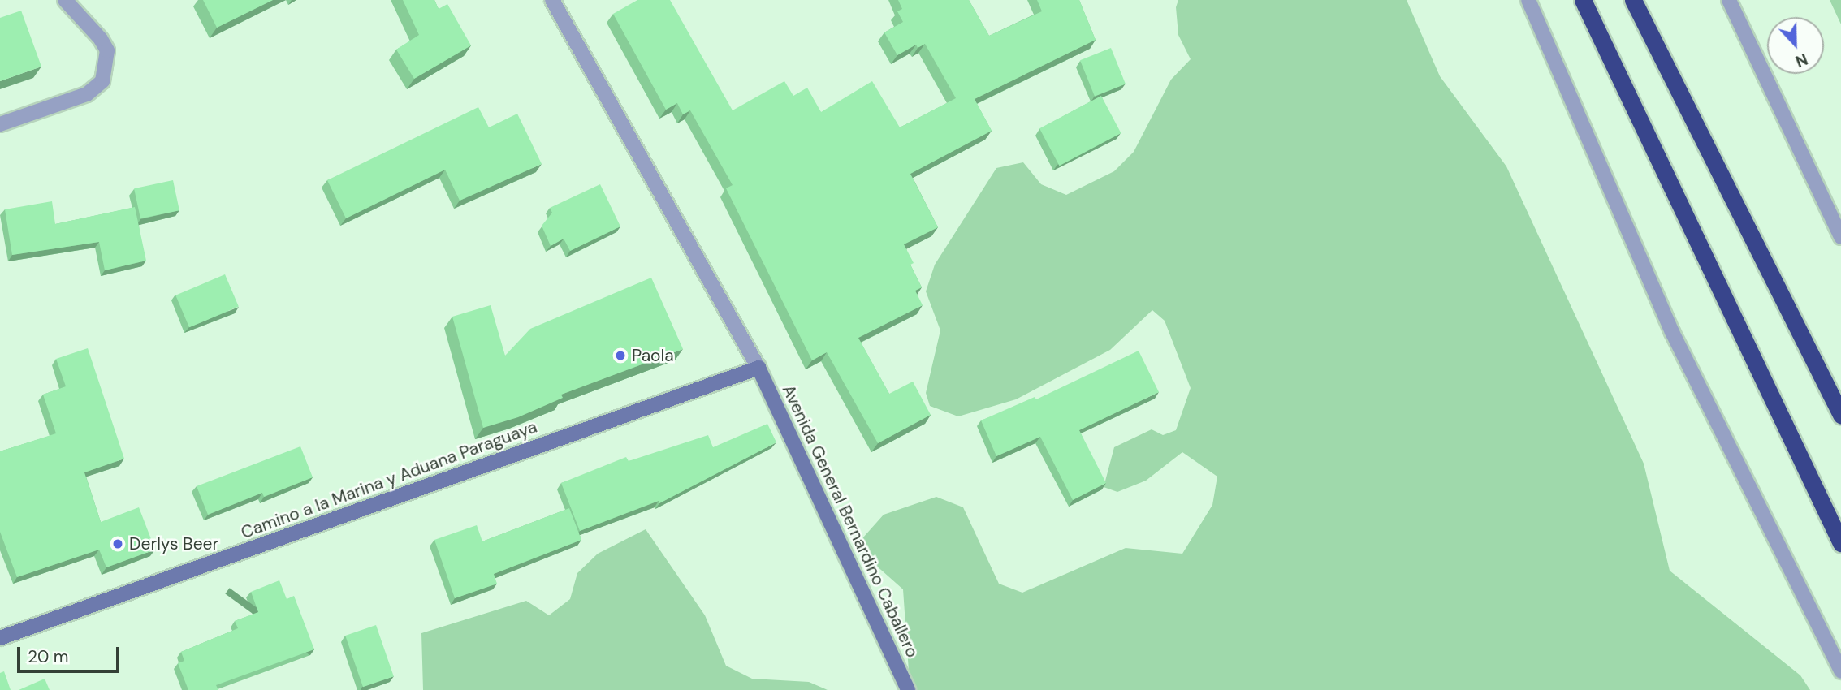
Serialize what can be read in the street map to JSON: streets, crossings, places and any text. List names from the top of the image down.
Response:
{
  "streets": {
    "street": ["Camino a la Marina y Aduana Paraguaya", "Avenida General Bernardino Caballero"]
  },
  "crossings": [
    ["Camino a la Marina y Aduana Paraguaya", "Avenida General Bernardino Caballero"]
  ],
  "places": ["Paola", "Derlys Beer"],
  "scale_bar": "20 m",
  "north": "bottom"
}
